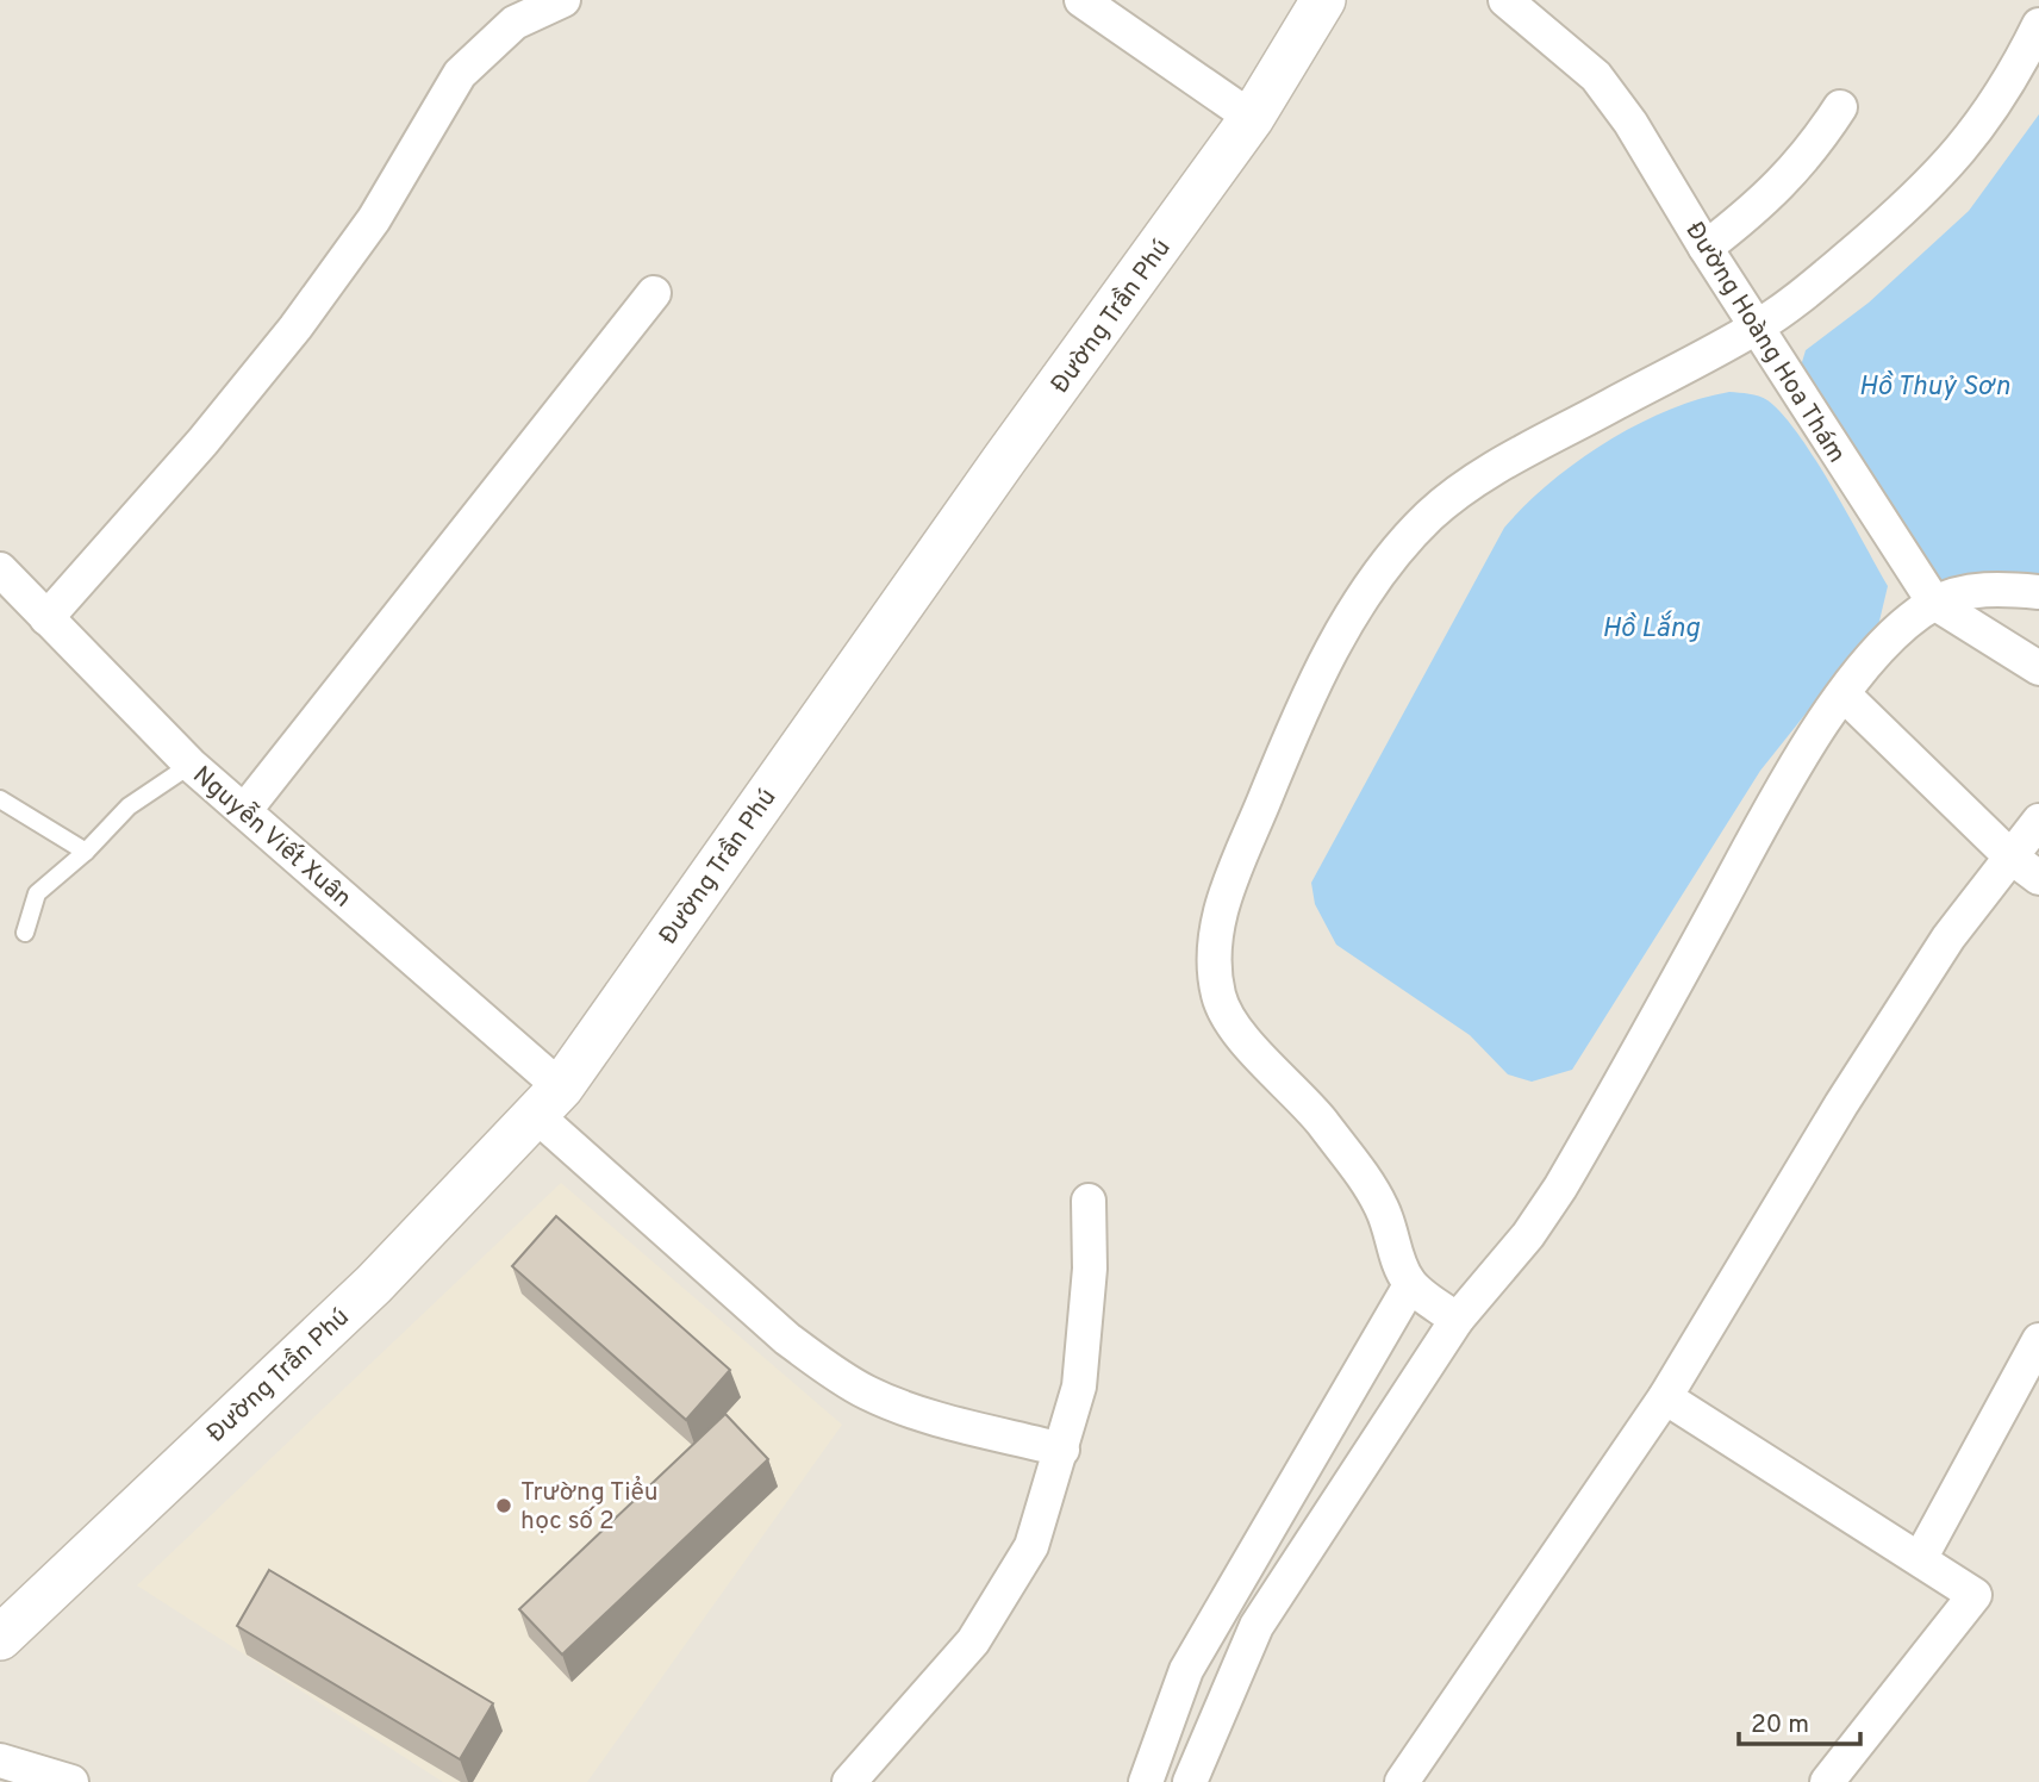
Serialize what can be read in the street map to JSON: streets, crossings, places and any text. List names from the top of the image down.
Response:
{
  "streets": {
    "street": ["Đường Trần Phú", "Đường Hoàng Hoa Thám", "Nguyễn Viết Xuân"]
  },
  "crossings": [
    ["Đường Trần Phú", "Nguyễn Viết Xuân"]
  ],
  "water": ["Hồ Thuỷ Sơn", "Hồ Lắng"],
  "places": ["Trường Tiểu học số 2"],
  "scale_bar": "20 m"
}
